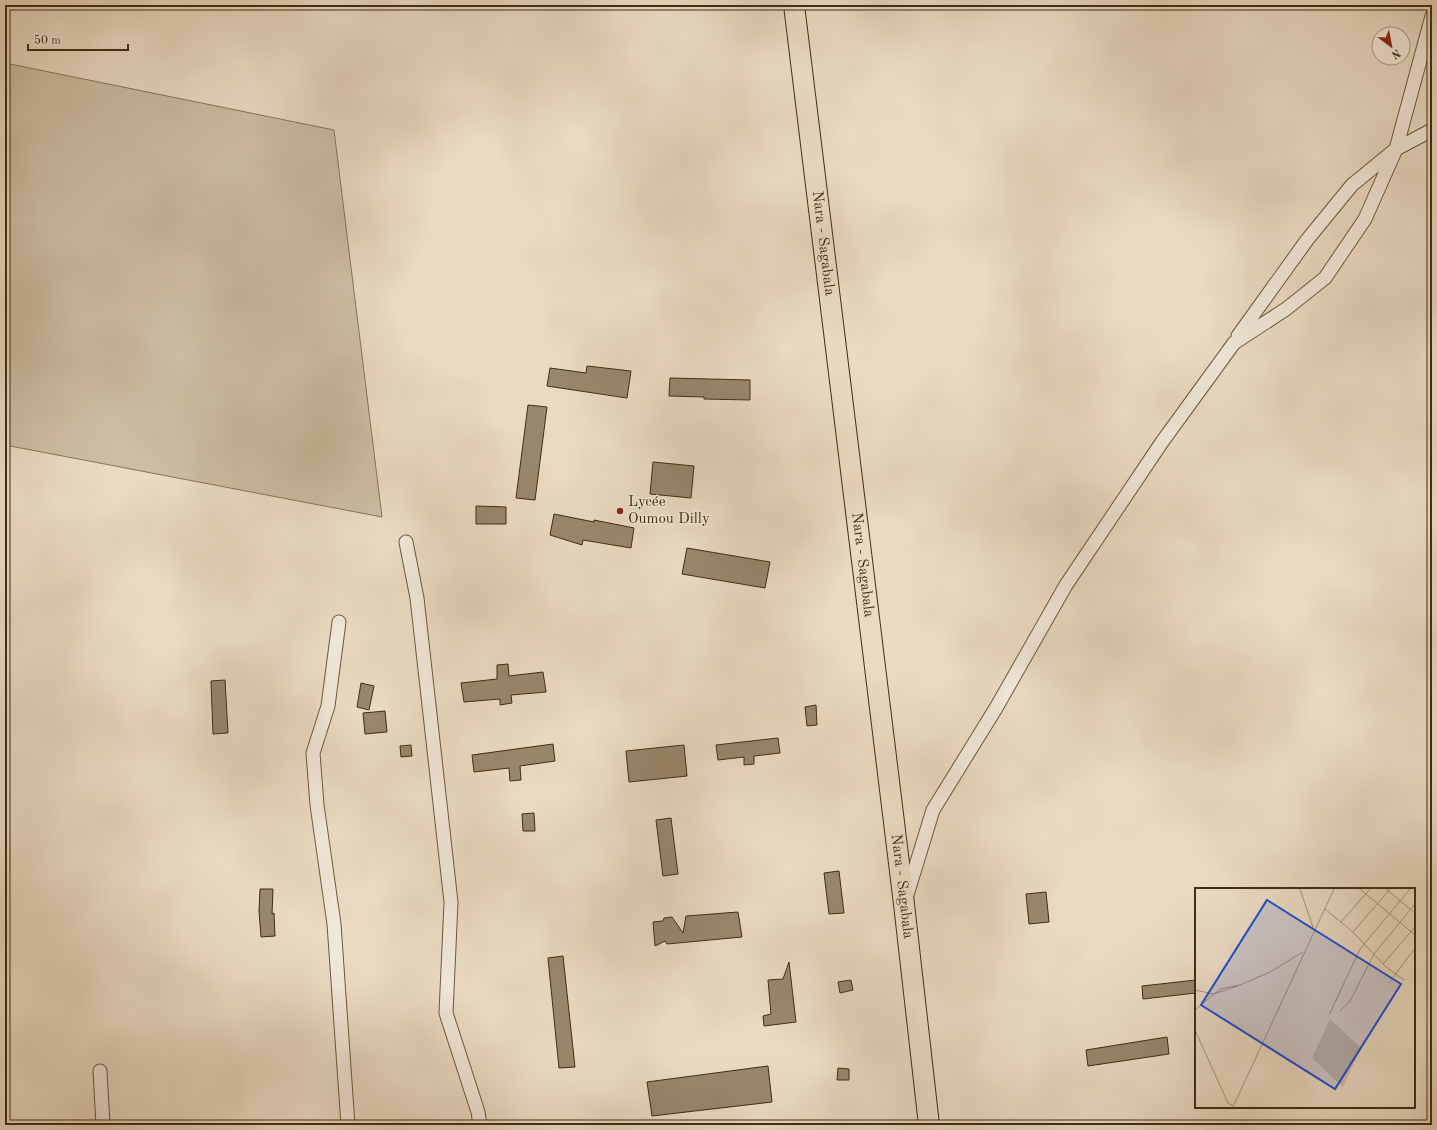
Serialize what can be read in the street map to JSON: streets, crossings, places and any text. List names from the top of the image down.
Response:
{
  "streets": {
    "main road": ["Nara - Sagabala"]
  },
  "places": ["Lycée Oumou Dilly"],
  "scale_bar": "50 m",
  "north": "bottom right"
}
